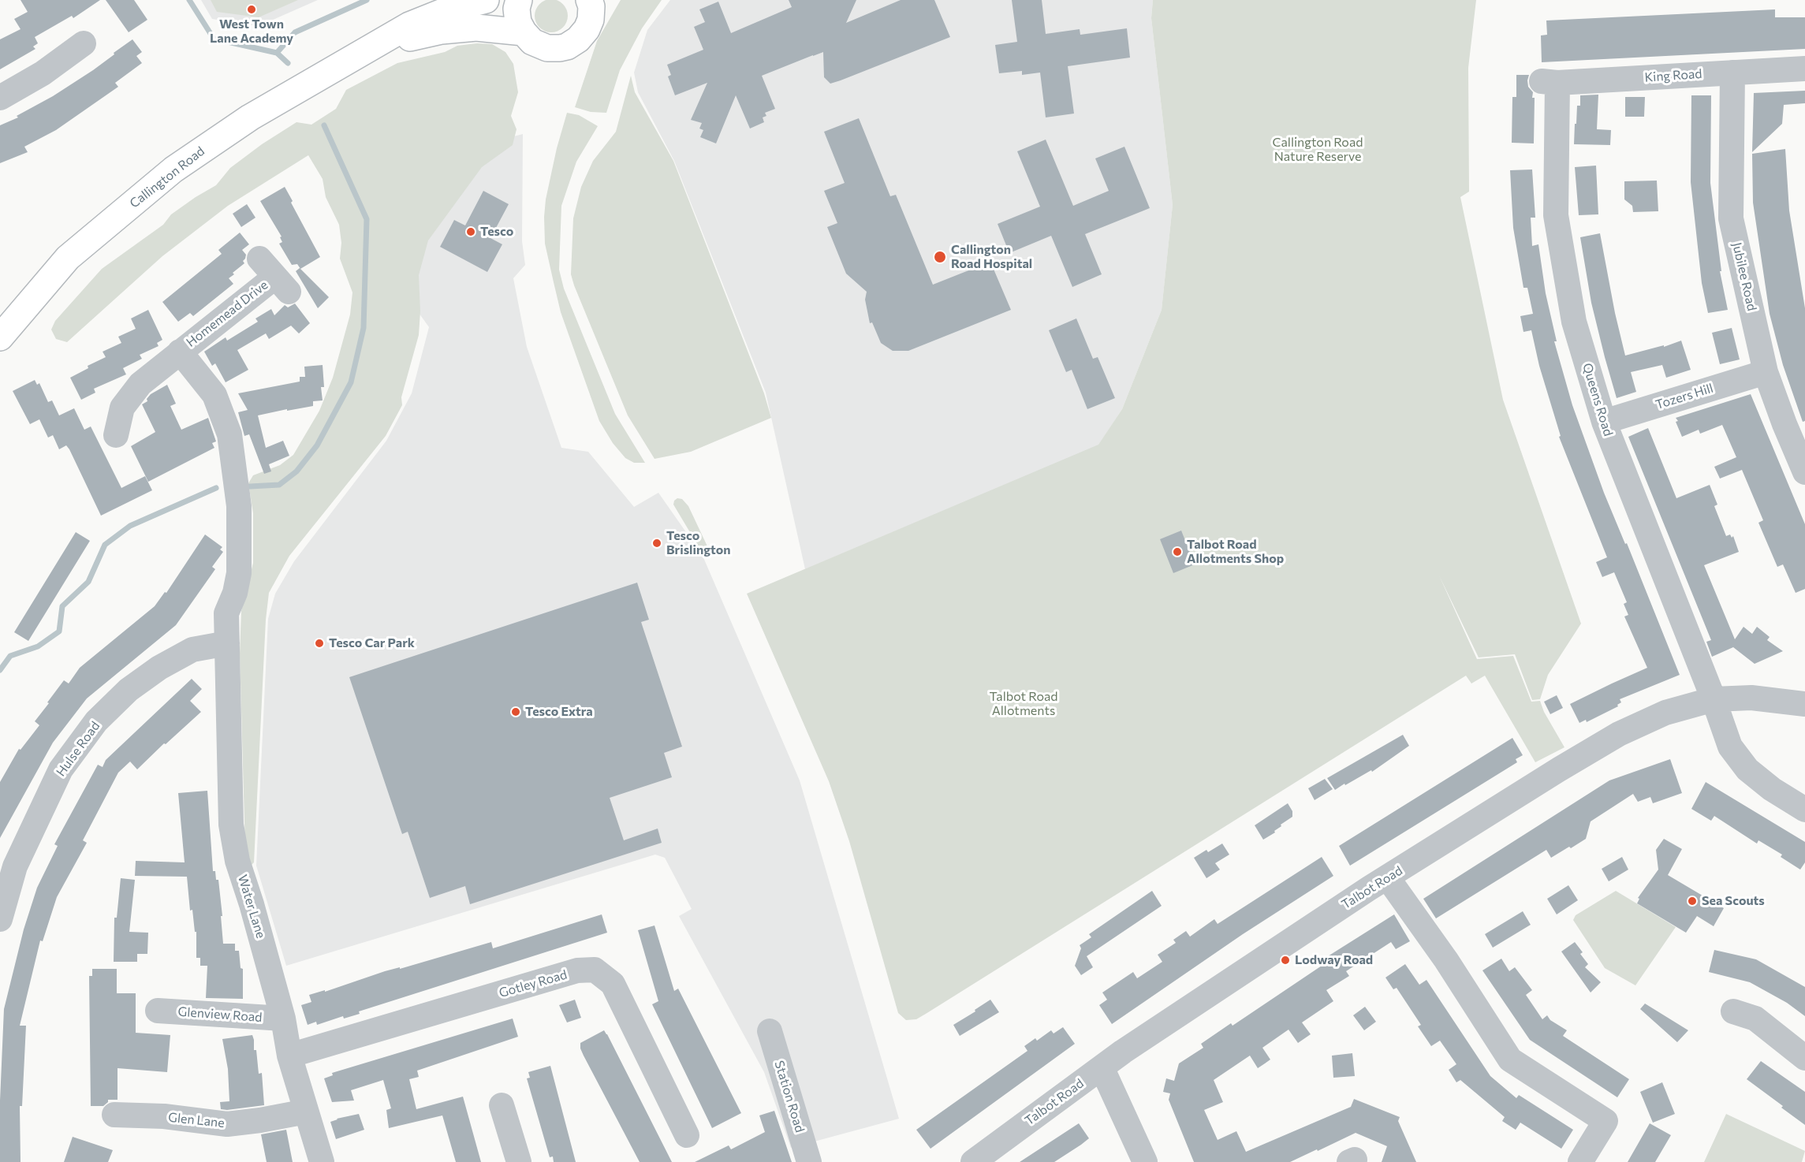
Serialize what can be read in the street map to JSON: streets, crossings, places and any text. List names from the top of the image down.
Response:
{
  "streets": {
    "main road": ["Callington Road"],
    "street": [
      "King Road",
      "Jubilee Road",
      "Homemead Drive",
      "Tozers Hill",
      "Queens Road",
      "Hulse Road",
      "Talbot Road",
      "Water Lane",
      "Gotley Road",
      "Glenview Road",
      "Station Road",
      "Glen Lane"
    ]
  },
  "crossings": [
    ["King Road", "Jubilee Road"],
    ["King Road", "Queens Road"],
    ["Jubilee Road", "Tozers Hill"],
    ["Homemead Drive", "Hulse Road"],
    ["Homemead Drive", "Water Lane"],
    ["Tozers Hill", "Queens Road"],
    ["Queens Road", "Talbot Road"],
    ["Hulse Road", "Water Lane"],
    ["Water Lane", "Gotley Road"],
    ["Water Lane", "Glenview Road"],
    ["Water Lane", "Glen Lane"]
  ],
  "parks": ["Callington Road Nature Reserve", "Talbot Road Allotments"],
  "places": [
    "West Town Lane Academy",
    "Tesco",
    "Callington Road Hospital",
    "Tesco Brislington",
    "Talbot Road Allotments Shop",
    "Tesco Car Park",
    "Tesco Extra",
    "Sea Scouts",
    "Lodway Road"
  ]
}
